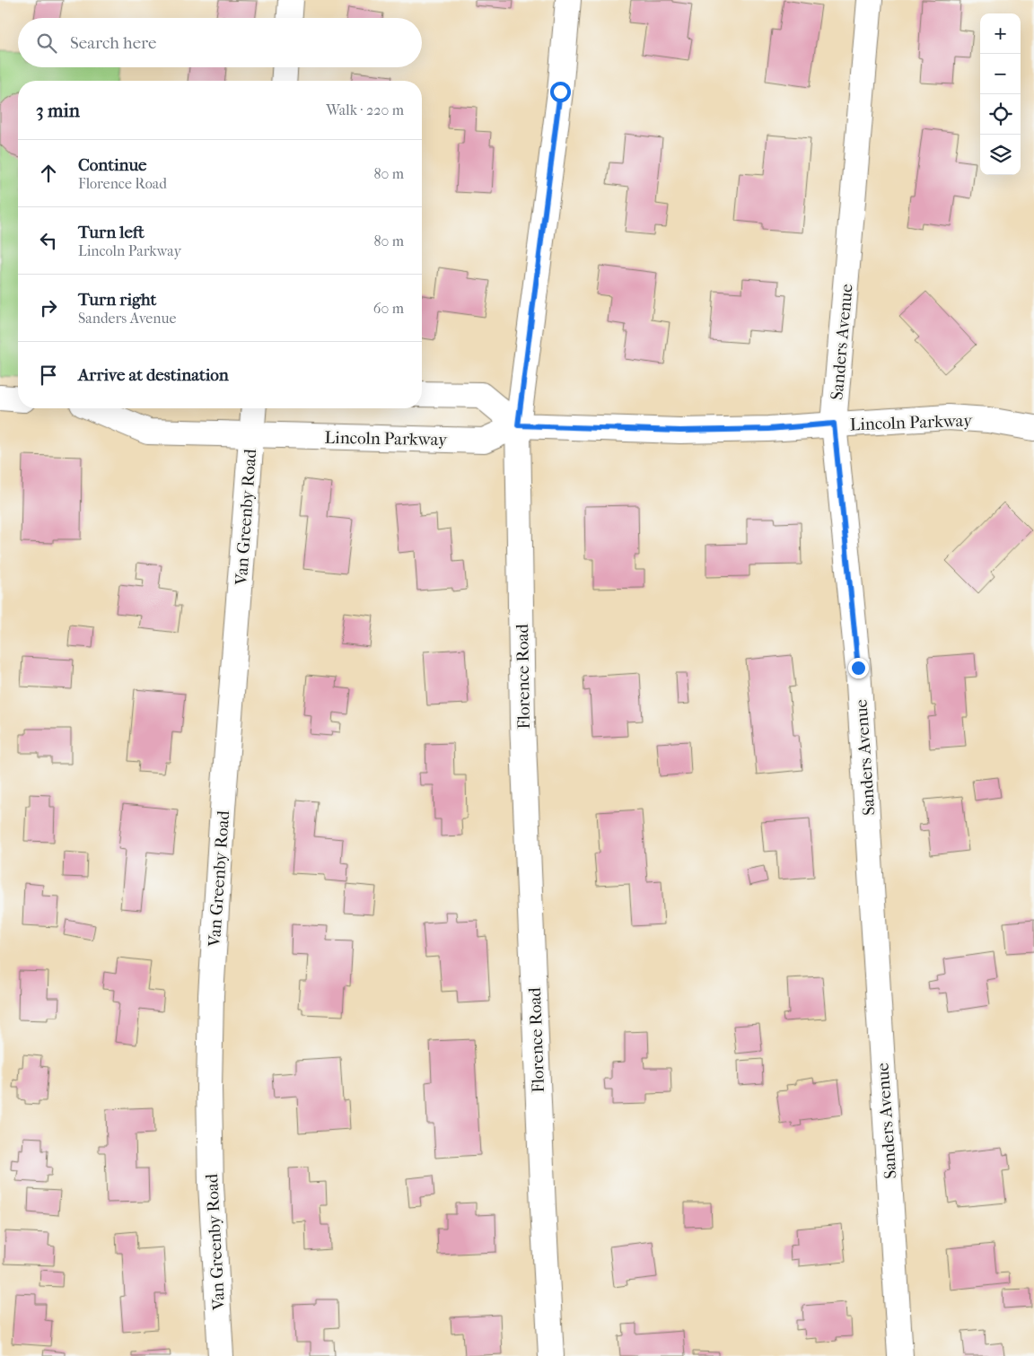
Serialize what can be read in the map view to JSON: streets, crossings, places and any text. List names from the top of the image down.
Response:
{
  "streets": {
    "street": [
      "Sanders Avenue",
      "Lincoln Parkway",
      "Van Greenby Road",
      "Florence Road"
    ]
  },
  "crossings": [
    ["Sanders Avenue", "Lincoln Parkway"],
    ["Lincoln Parkway", "Van Greenby Road"],
    ["Lincoln Parkway", "Florence Road"]
  ],
  "page": {
    "map_buttons": ["+", "−"],
    "search": "Search here",
    "heading": ["3 min", "Walk · 220 m"],
    "list": [
      ["Continue", "Florence Road", "80 m"],
      ["Turn left", "Lincoln Parkway", "80 m"],
      ["Turn right", "Sanders Avenue", "60 m"],
      "Arrive at destination"
    ]
  }
}
